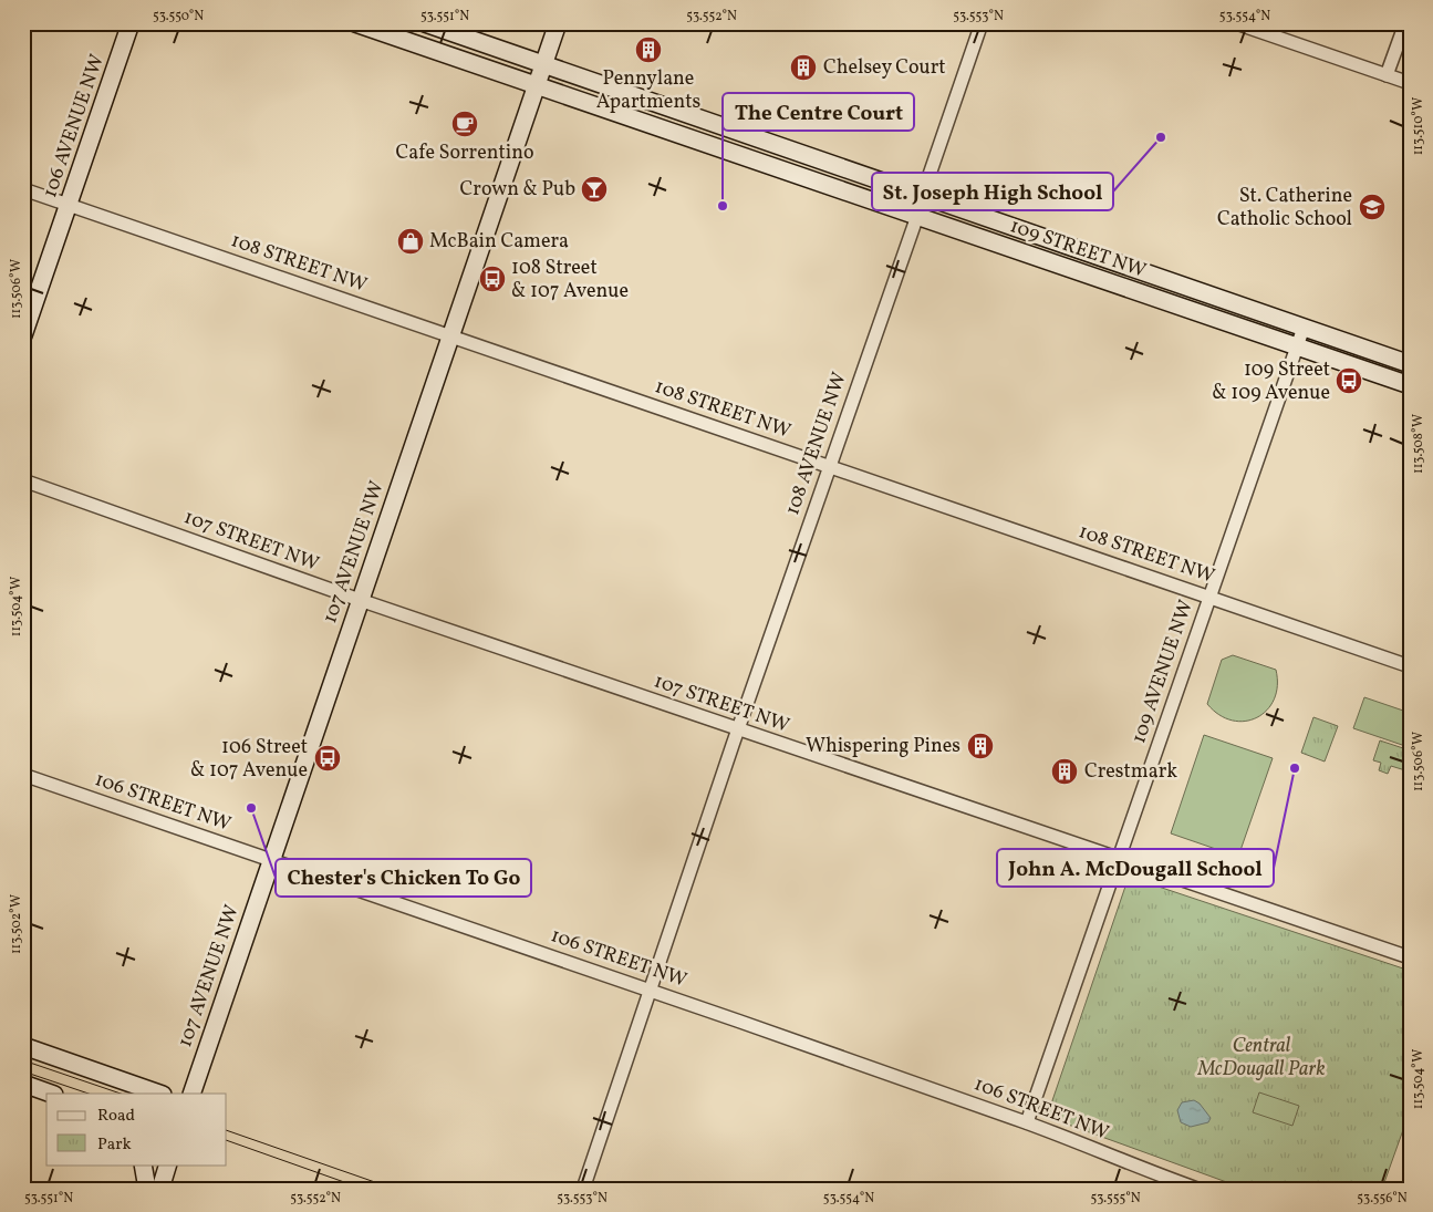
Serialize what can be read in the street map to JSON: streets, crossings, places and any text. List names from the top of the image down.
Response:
{
  "streets": {
    "main road": ["106 AVENUE NW", "109 STREET NW", "107 AVENUE NW"],
    "street": [
      "108 STREET NW",
      "108 AVENUE NW",
      "107 STREET NW",
      "109 AVENUE NW",
      "106 STREET NW"
    ]
  },
  "crossings": [
    ["106 AVENUE NW", "108 STREET NW"],
    ["109 STREET NW", "108 AVENUE NW"],
    ["109 STREET NW", "107 AVENUE NW"],
    ["109 STREET NW", "109 AVENUE NW"],
    ["108 STREET NW", "108 AVENUE NW"],
    ["108 STREET NW", "107 AVENUE NW"],
    ["108 STREET NW", "109 AVENUE NW"],
    ["108 AVENUE NW", "107 STREET NW"],
    ["108 AVENUE NW", "106 STREET NW"],
    ["107 STREET NW", "107 AVENUE NW"],
    ["107 STREET NW", "109 AVENUE NW"],
    ["107 AVENUE NW", "106 STREET NW"],
    ["109 AVENUE NW", "106 STREET NW"]
  ],
  "parks": ["Central McDougall Park"],
  "places": {
    "building": [
      "Pennylane Apartments",
      "Chelsey Court",
      "Whispering Pines",
      "Crestmark"
    ],
    "cafe": ["Cafe Sorrentino"],
    "other": [
      "St. Joseph High School",
      "The Centre Court",
      "John A. McDougall School",
      "Chester's Chicken To Go"
    ],
    "bar": ["Crown & Pub"],
    "school or university": ["St. Catherine Catholic School"],
    "shop": ["McBain Camera"],
    "bus stop": ["108 Street & 107 Avenue", "109 Street & 109 Avenue", "106 Street & 107 Avenue"]
  },
  "legend": ["Road", "Park"],
  "coordinates": [
    "53.550°N",
    "53.551°N",
    "53.552°N",
    "53.553°N",
    "53.554°N",
    "113.510°W",
    "113.506°W",
    "113.508°W",
    "113.504°W",
    "113.502°W",
    "53.555°N",
    "53.556°N"
  ]
}
